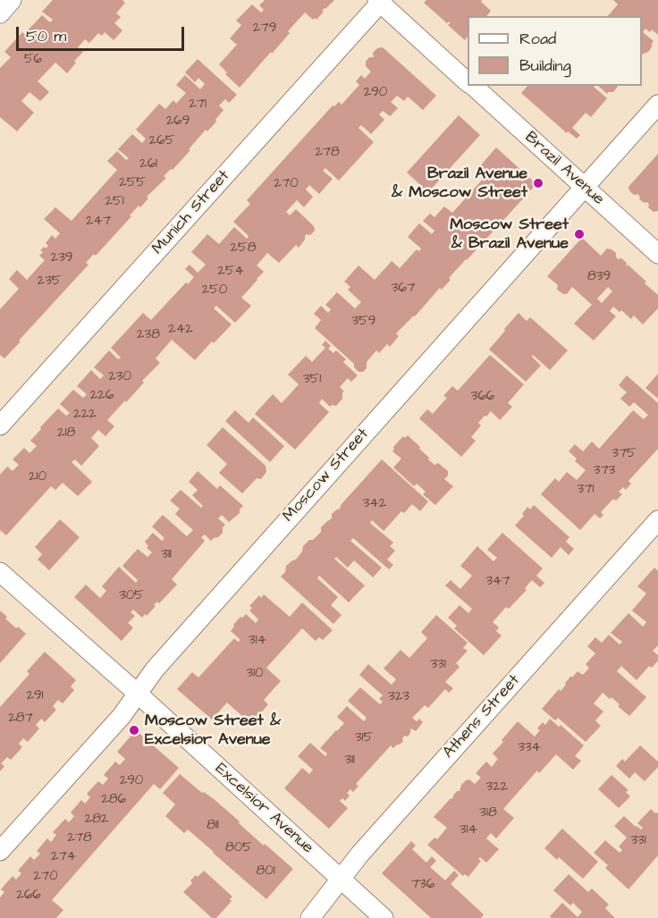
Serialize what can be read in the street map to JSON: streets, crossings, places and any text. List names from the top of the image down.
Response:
{
  "streets": {
    "street": [
      "Brazil Avenue",
      "Munich Street",
      "Moscow Street",
      "Athens Street",
      "Excelsior Avenue"
    ]
  },
  "crossings": [
    ["Brazil Avenue", "Munich Street"],
    ["Brazil Avenue", "Moscow Street"],
    ["Moscow Street", "Excelsior Avenue"],
    ["Athens Street", "Excelsior Avenue"]
  ],
  "places": ["Brazil Avenue & Moscow Street", "Moscow Street & Brazil Avenue", "Moscow Street & Excelsior Avenue"],
  "house_numbers": [
    "279",
    "56",
    "290",
    "271",
    "269",
    "265",
    "278",
    "261",
    "255",
    "270",
    "251",
    "247",
    "258",
    "239",
    "254",
    "839",
    "235",
    "367",
    "250",
    "359",
    "242",
    "238",
    "230",
    "351",
    "226",
    "366",
    "222",
    "218",
    "375",
    "373",
    "210",
    "371",
    "342",
    "311",
    "347",
    "305",
    "314",
    "331",
    "310",
    "291",
    "323",
    "287",
    "315",
    "334",
    "311",
    "290",
    "322",
    "286",
    "318",
    "282",
    "811",
    "314",
    "278",
    "331",
    "805",
    "274",
    "801",
    "270",
    "736",
    "266"
  ],
  "legend": ["Road", "Building"],
  "scale_bar": "50 m"
}
